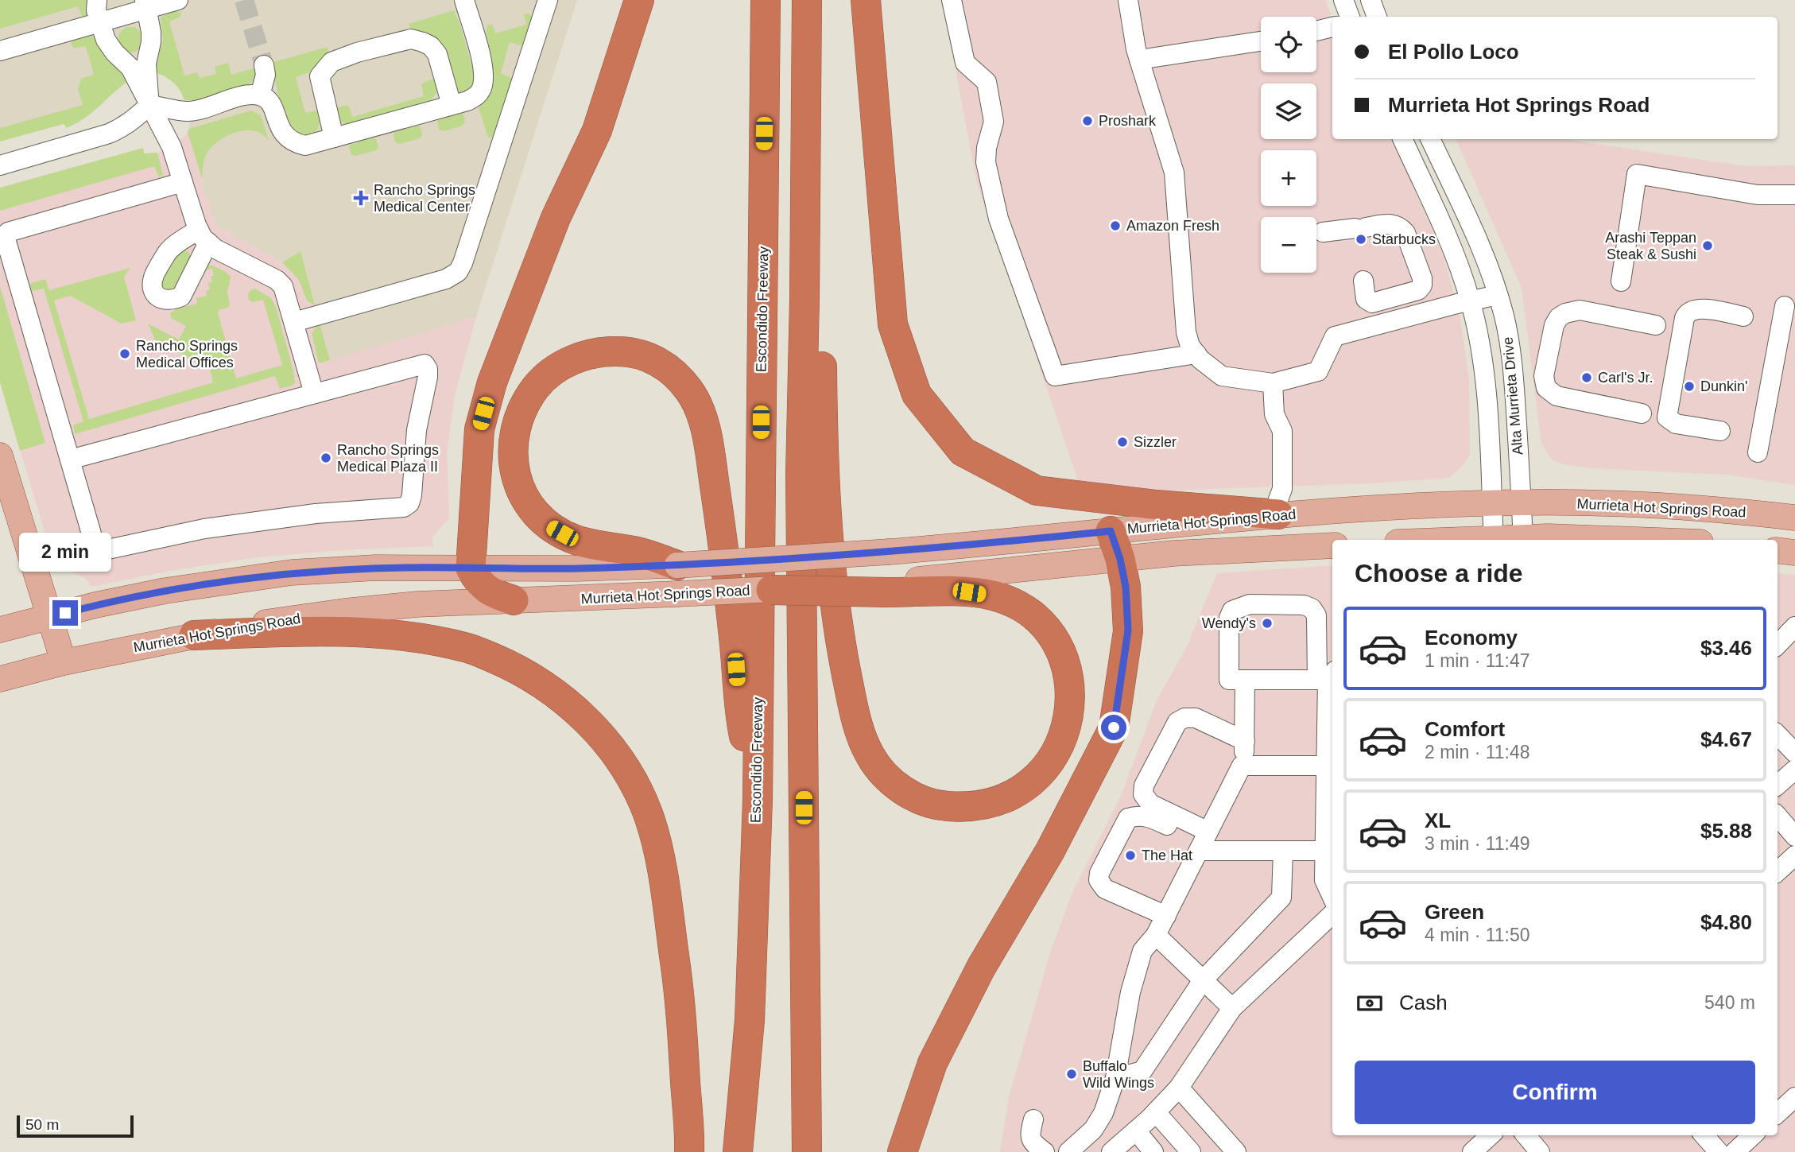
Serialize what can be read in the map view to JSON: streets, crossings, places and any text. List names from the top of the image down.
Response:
{
  "streets": {
    "highway": ["Escondido Freeway"],
    "main road": ["Murrieta Hot Springs Road"],
    "street": ["Alta Murrieta Drive"]
  },
  "crossings": [
    ["Alta Murrieta Drive", "Murrieta Hot Springs Road"]
  ],
  "places": {
    "other": [
      "Proshark",
      "Amazon Fresh",
      "Starbucks",
      "Arashi Teppan Steak & Sushi",
      "Rancho Springs Medical Offices",
      "Carl's Jr.",
      "Dunkin'",
      "Sizzler",
      "Rancho Springs Medical Plaza II",
      "Wendy's",
      "The Hat",
      "Buffalo Wild Wings"
    ],
    "health": ["Rancho Springs Medical Center"]
  },
  "scale_bar": "50 m",
  "page": {
    "map_buttons": ["+", "−"],
    "banner": ["El Pollo Loco", "Murrieta Hot Springs Road"],
    "bubble": "2 min",
    "heading": "Choose a ride",
    "list": [
      {
        "name": "Economy",
        "note": "1 min · 11:47",
        "value": "$3.46"
      },
      {
        "name": "Comfort",
        "note": "2 min · 11:48",
        "value": "$4.67"
      },
      {
        "name": "XL",
        "note": "3 min · 11:49",
        "value": "$5.88"
      },
      {
        "name": "Green",
        "note": "4 min · 11:50",
        "value": "$4.80"
      }
    ],
    "pay": ["Cash", "540 m"],
    "buttons": "Confirm",
    "scale": "50 m"
  }
}
